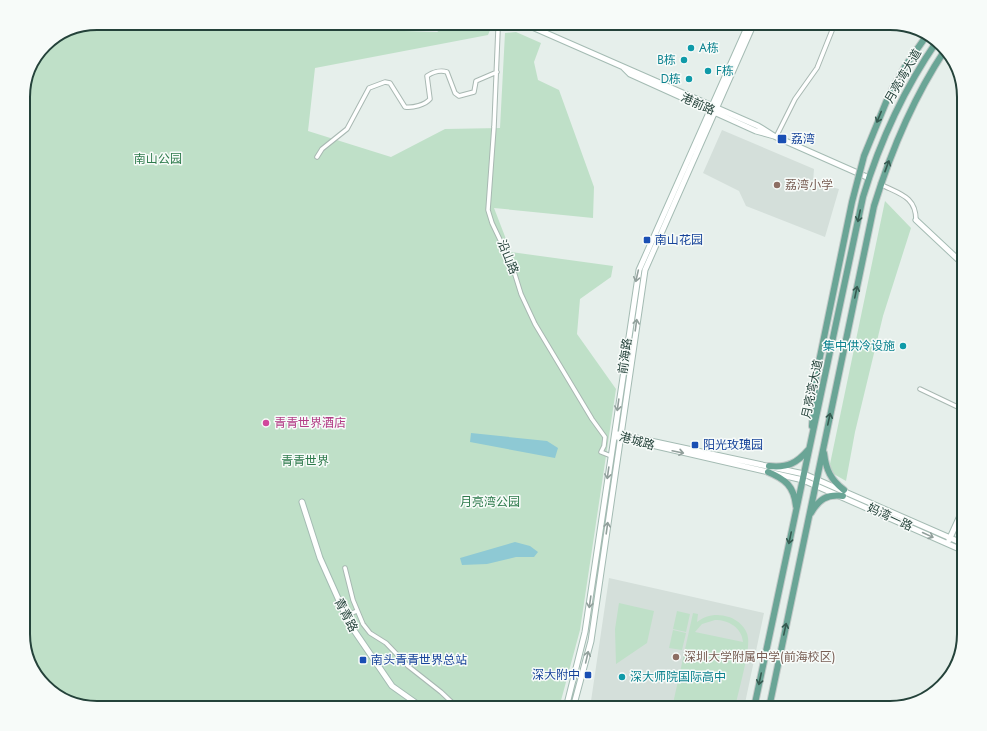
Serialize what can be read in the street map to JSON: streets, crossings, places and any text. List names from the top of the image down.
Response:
{
  "streets": {
    "main road": ["月亮湾大道"],
    "street": [
      "港前路",
      "沿山路",
      "前海路",
      "港城路",
      "妈湾一路",
      "青青路"
    ]
  },
  "crossings": [
    ["月亮湾大道", "港前路"],
    ["月亮湾大道", "港城路"],
    ["月亮湾大道", "妈湾一路"],
    ["港前路", "前海路"],
    ["沿山路", "前海路"],
    ["前海路", "港城路"],
    ["港城路", "妈湾一路"]
  ],
  "parks": ["南山公园", "青青世界", "月亮湾公园"],
  "places": {
    "other": [
      "A栋",
      "B栋",
      "F栋",
      "D栋",
      "荔湾小学",
      "集中供冷设施",
      "青青世界酒店",
      "深圳大学附属中学(前海校区)",
      "深大师院国际高中"
    ],
    "transit": [
      "荔湾",
      "南山花园",
      "阳光玫瑰园",
      "南头青青世界总站",
      "深大附中"
    ]
  }
}
